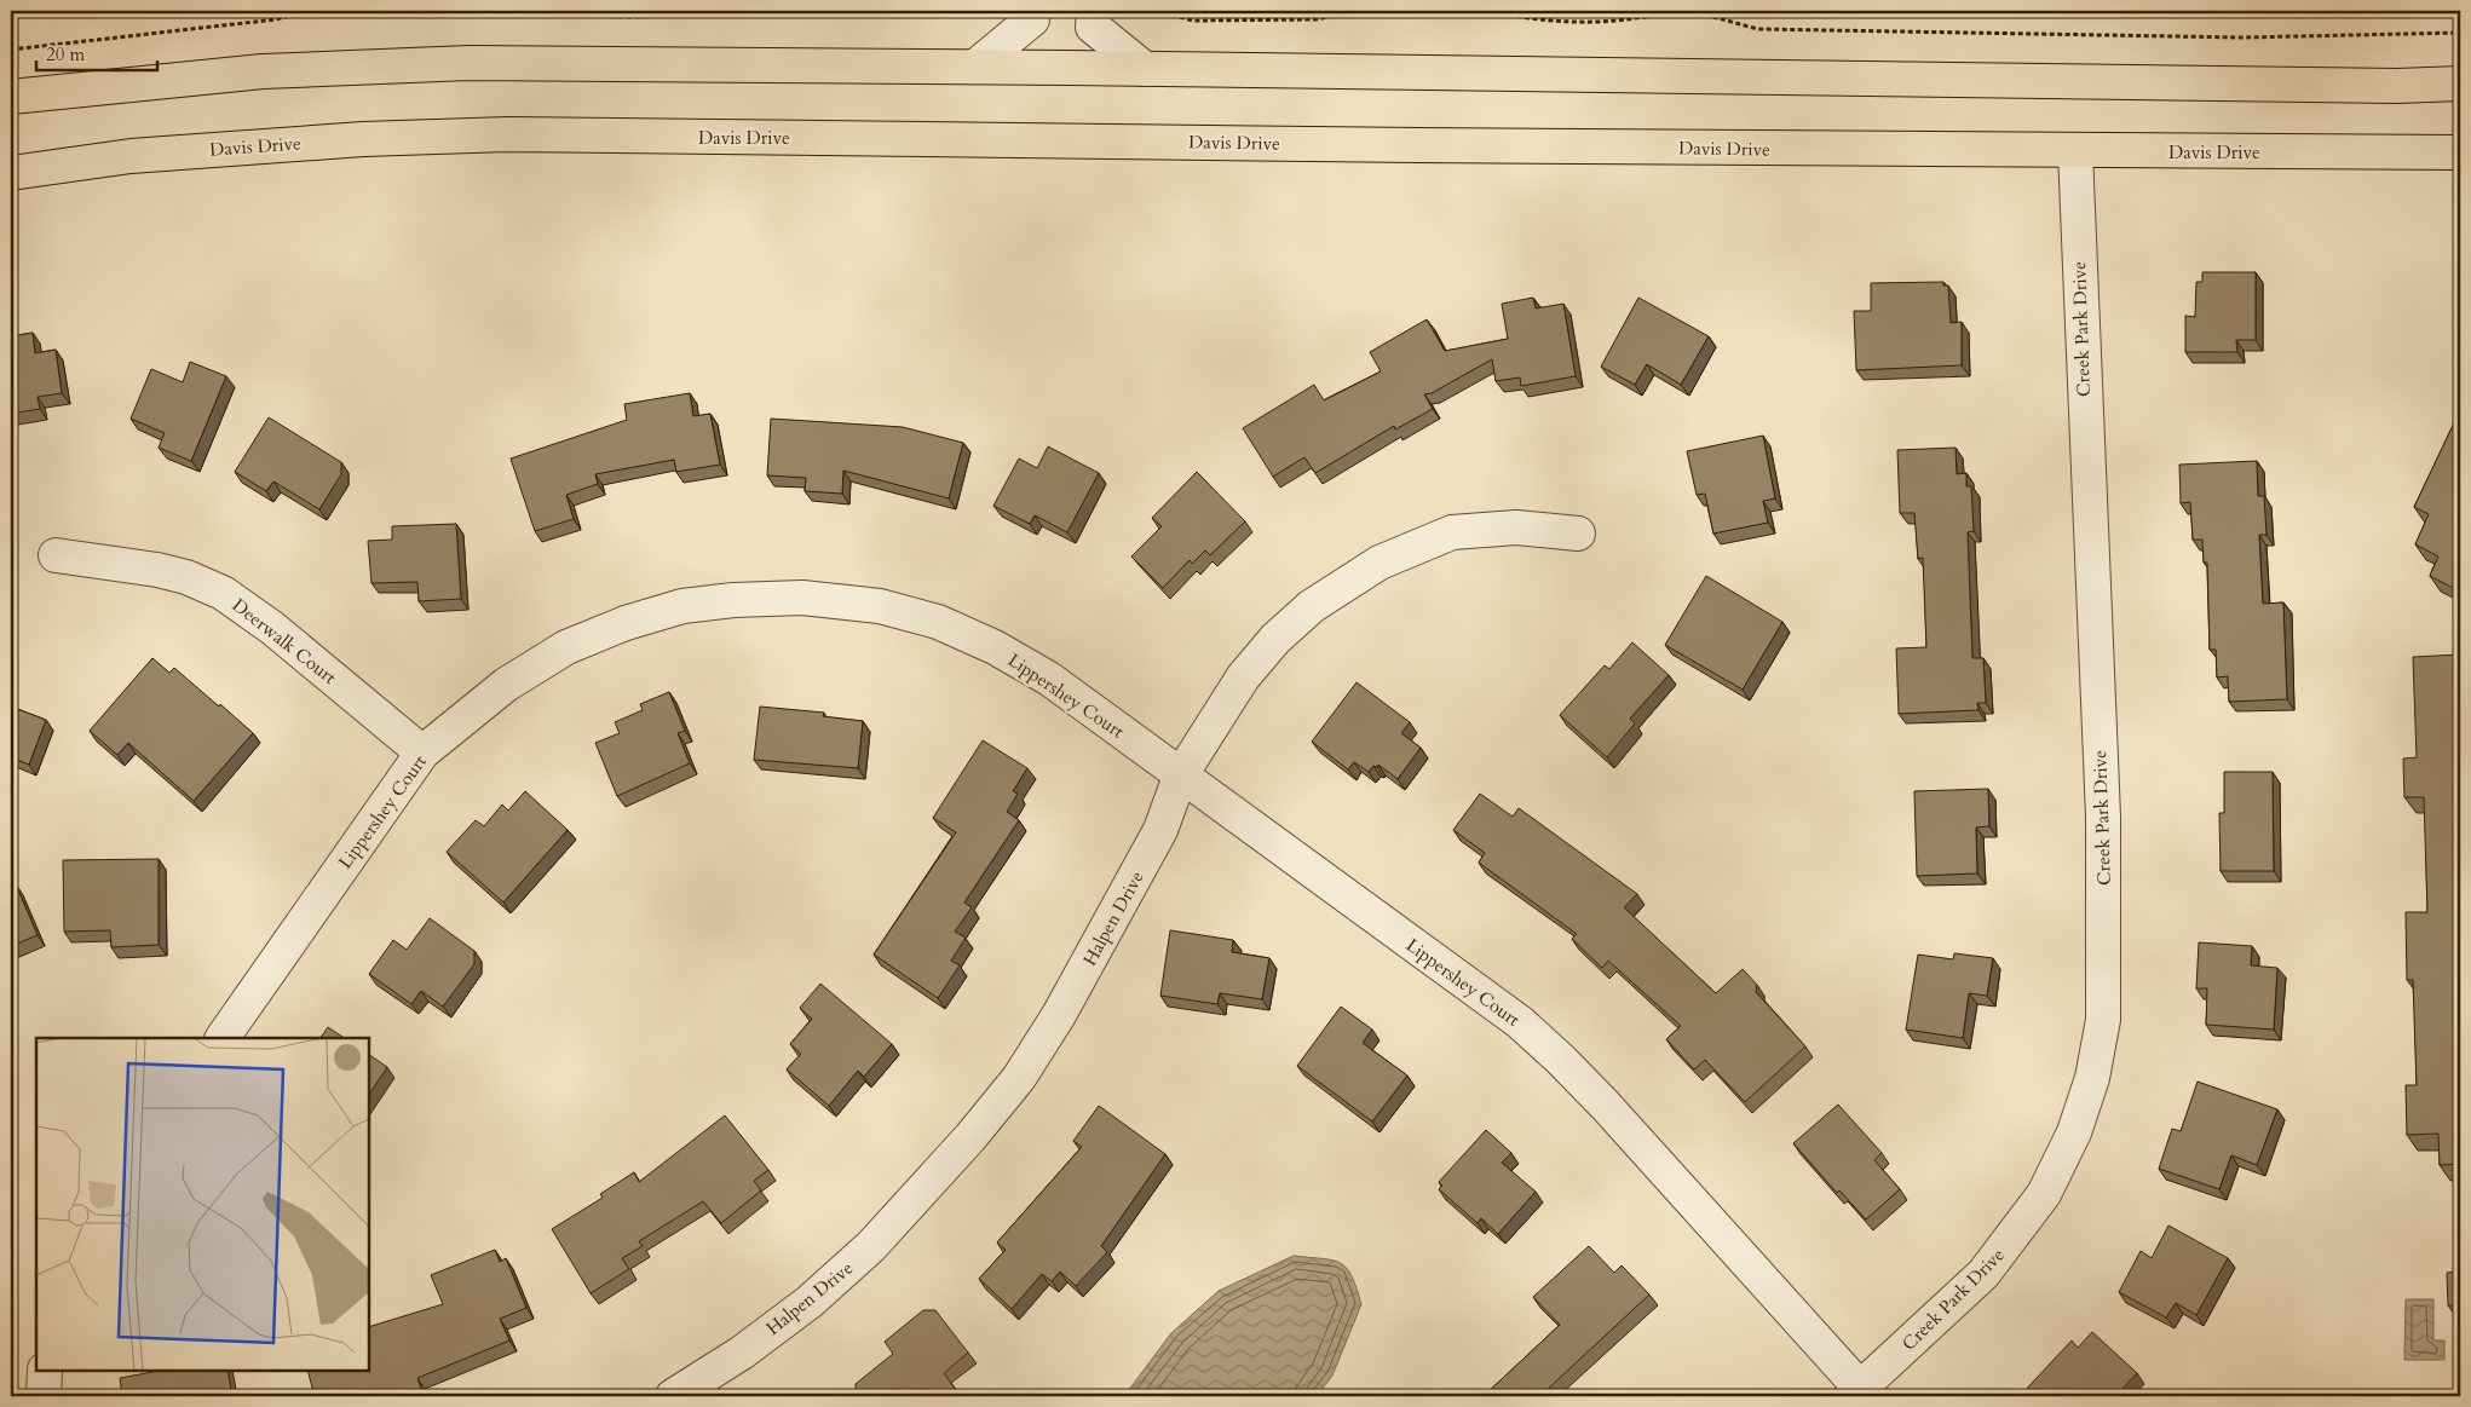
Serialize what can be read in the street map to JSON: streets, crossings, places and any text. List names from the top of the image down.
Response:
{
  "streets": {
    "main road": ["Davis Drive"],
    "street": [
      "Creek Park Drive",
      "Deerwalk Court",
      "Lippershey Court",
      "Halpen Drive"
    ]
  },
  "crossings": [
    ["Davis Drive", "Creek Park Drive"],
    ["Creek Park Drive", "Lippershey Court"],
    ["Deerwalk Court", "Lippershey Court"],
    ["Lippershey Court", "Halpen Drive"]
  ],
  "scale_bar": "20 m"
}
